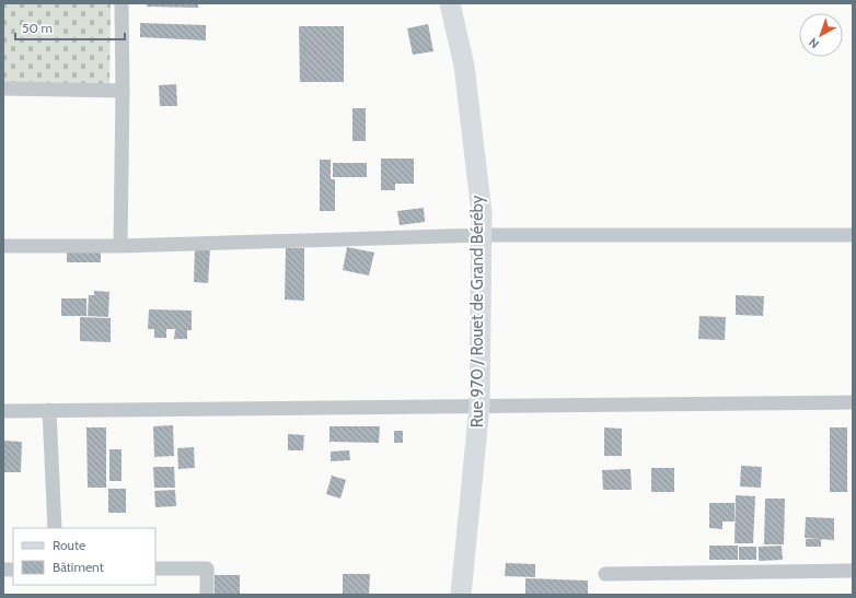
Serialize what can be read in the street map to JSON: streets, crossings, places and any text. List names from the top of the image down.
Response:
{
  "streets": {
    "main road": ["Rue 970 / Rouet de Grand Béréby"]
  },
  "legend": ["Route", "Bâtiment"],
  "scale_bar": "50 m",
  "north": "bottom left"
}
